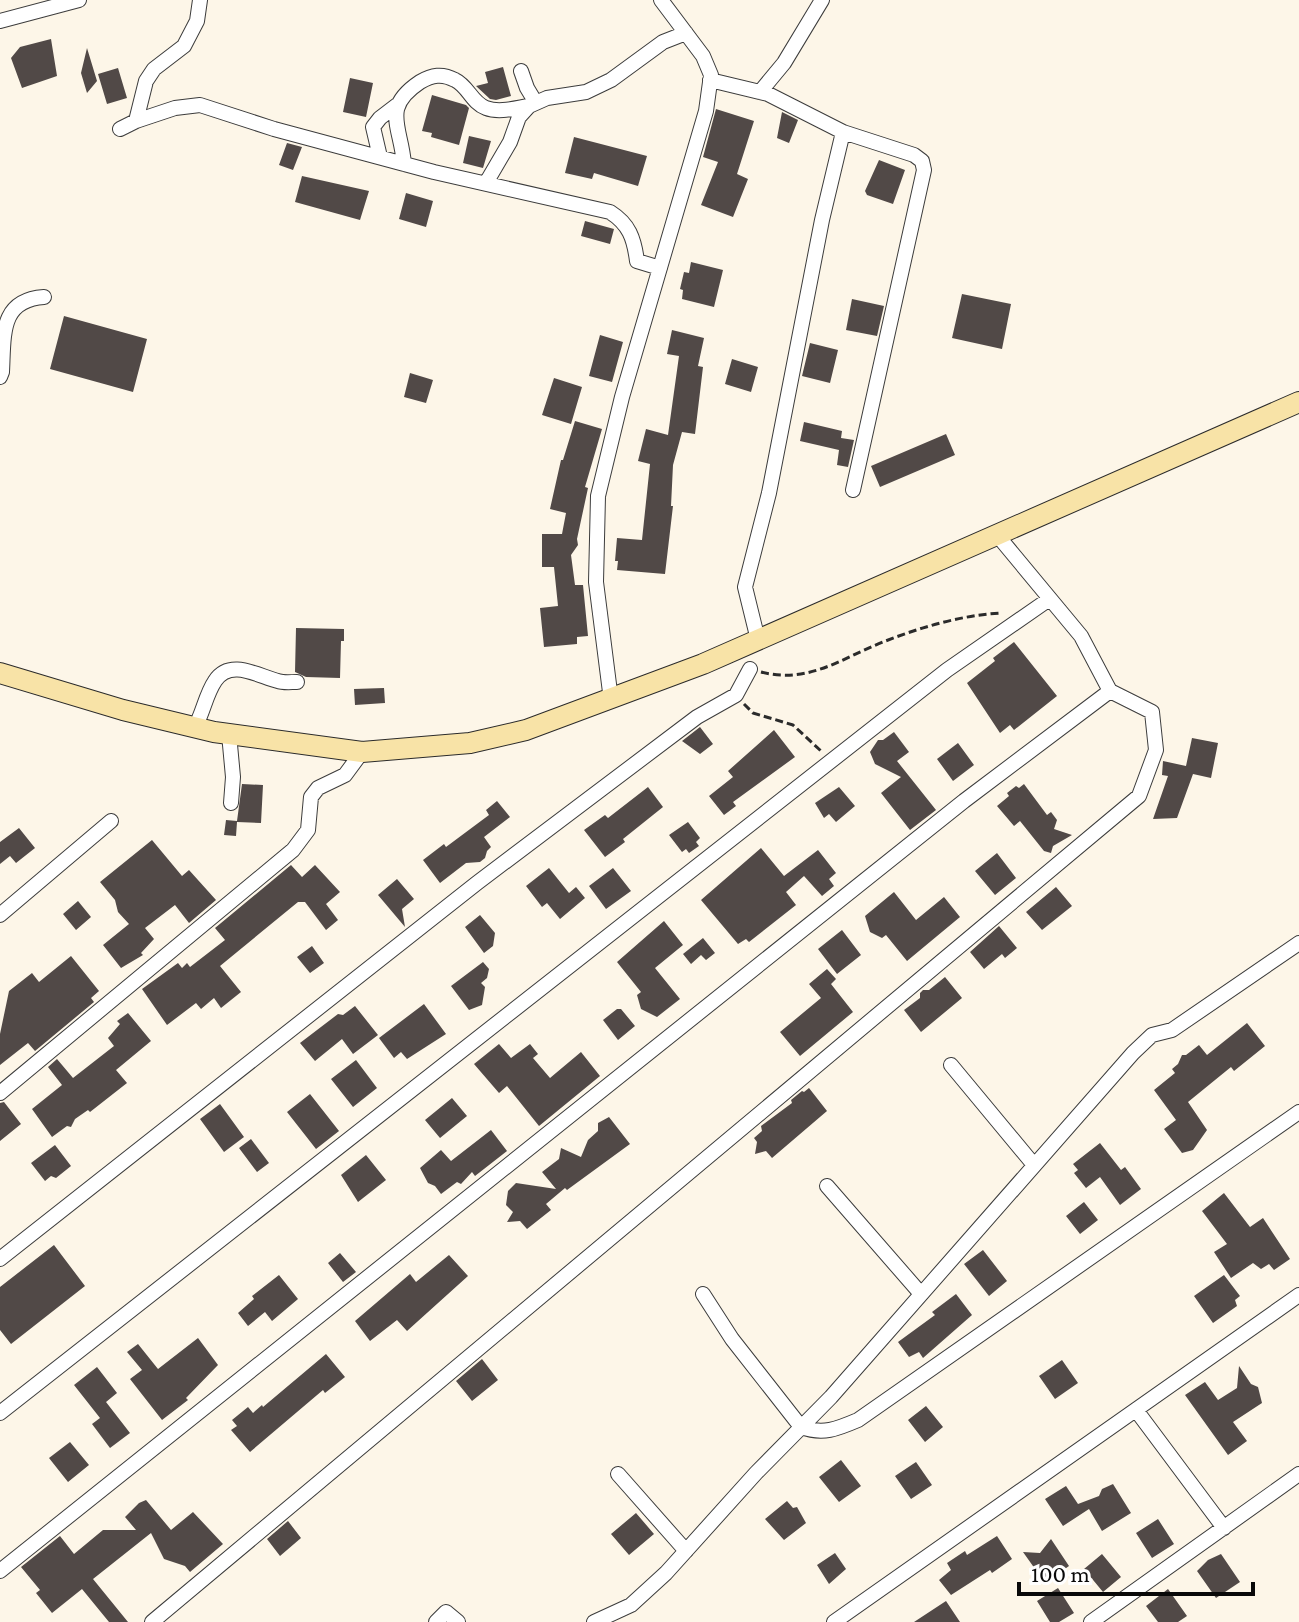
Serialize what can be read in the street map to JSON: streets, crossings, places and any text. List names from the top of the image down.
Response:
{
  "scale_bar": "100 m"
}
